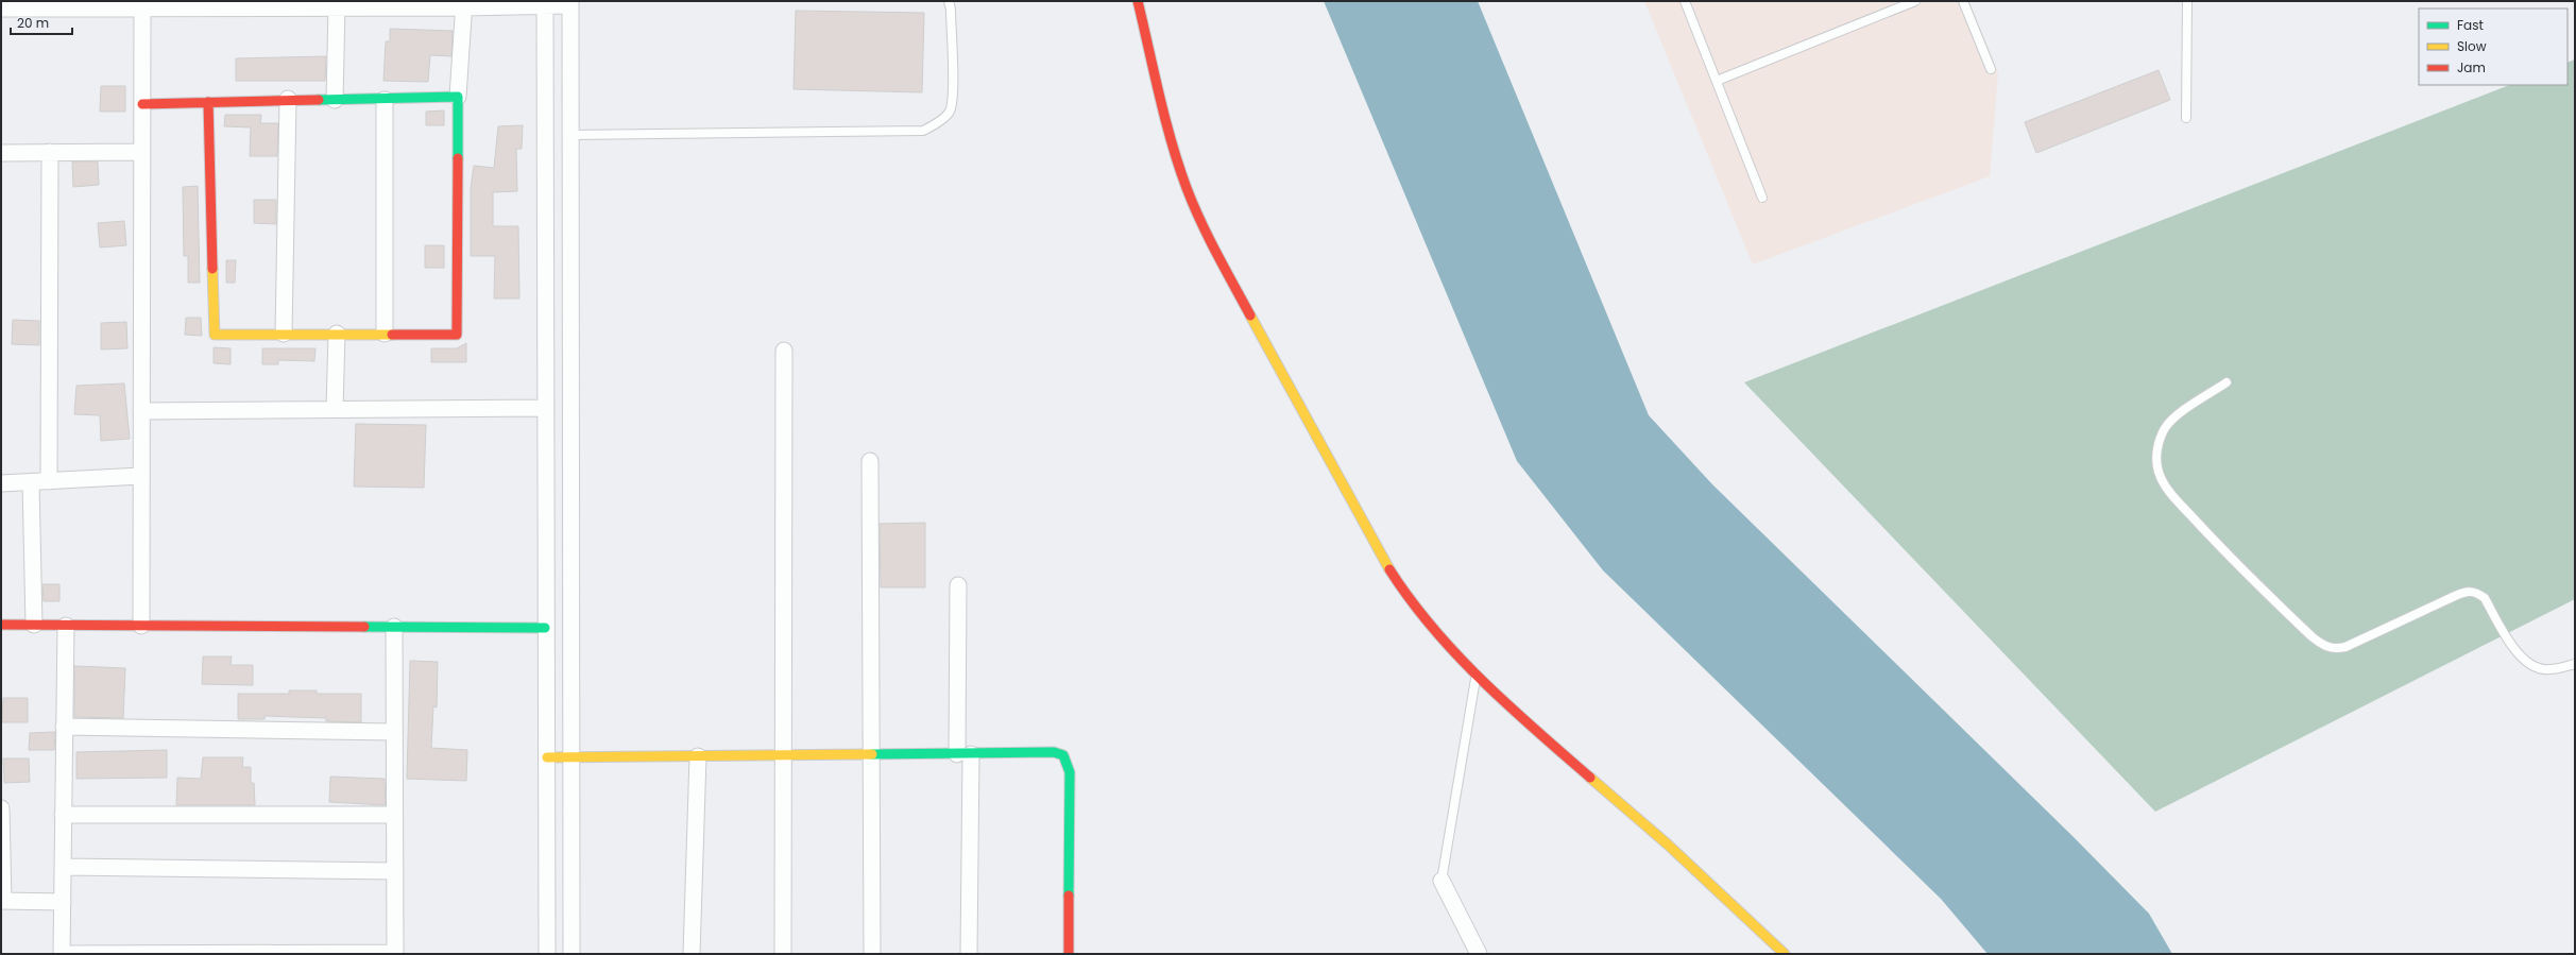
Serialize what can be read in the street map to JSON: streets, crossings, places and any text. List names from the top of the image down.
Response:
{
  "legend": ["Fast", "Slow", "Jam"],
  "scale_bar": "20 m"
}
